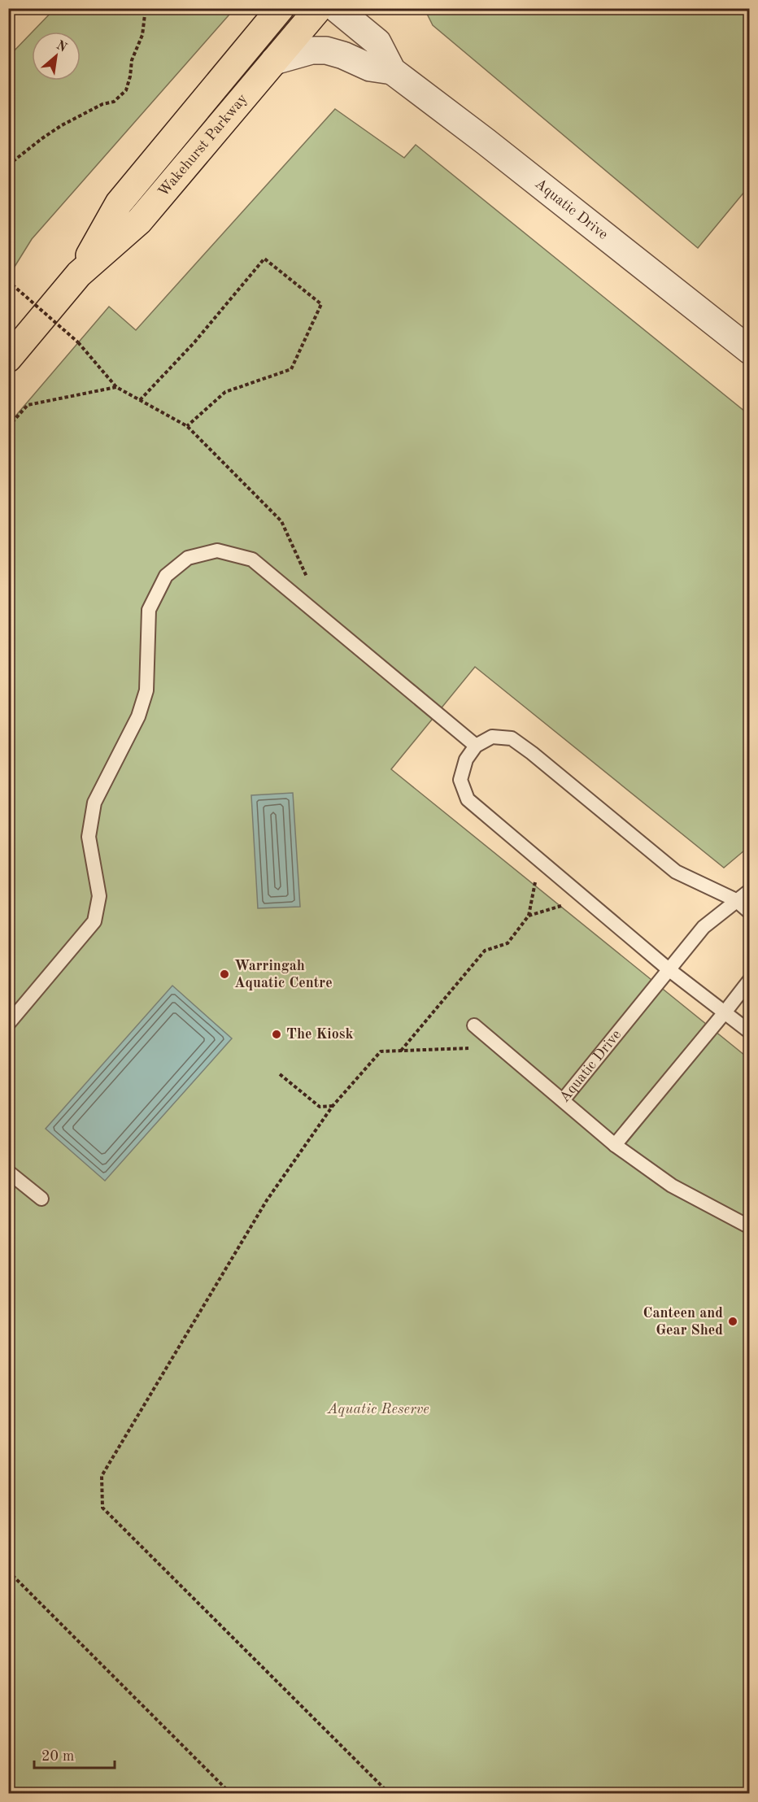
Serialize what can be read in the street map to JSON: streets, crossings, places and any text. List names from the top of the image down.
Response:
{
  "streets": {
    "main road": ["Wakehurst Parkway"],
    "street": ["Aquatic Drive"]
  },
  "crossings": [
    ["Wakehurst Parkway", "Aquatic Drive"]
  ],
  "parks": ["Aquatic Reserve"],
  "places": ["Warringah Aquatic Centre", "The Kiosk", "Canteen and Gear Shed"],
  "scale_bar": "20 m",
  "north": "top right"
}
